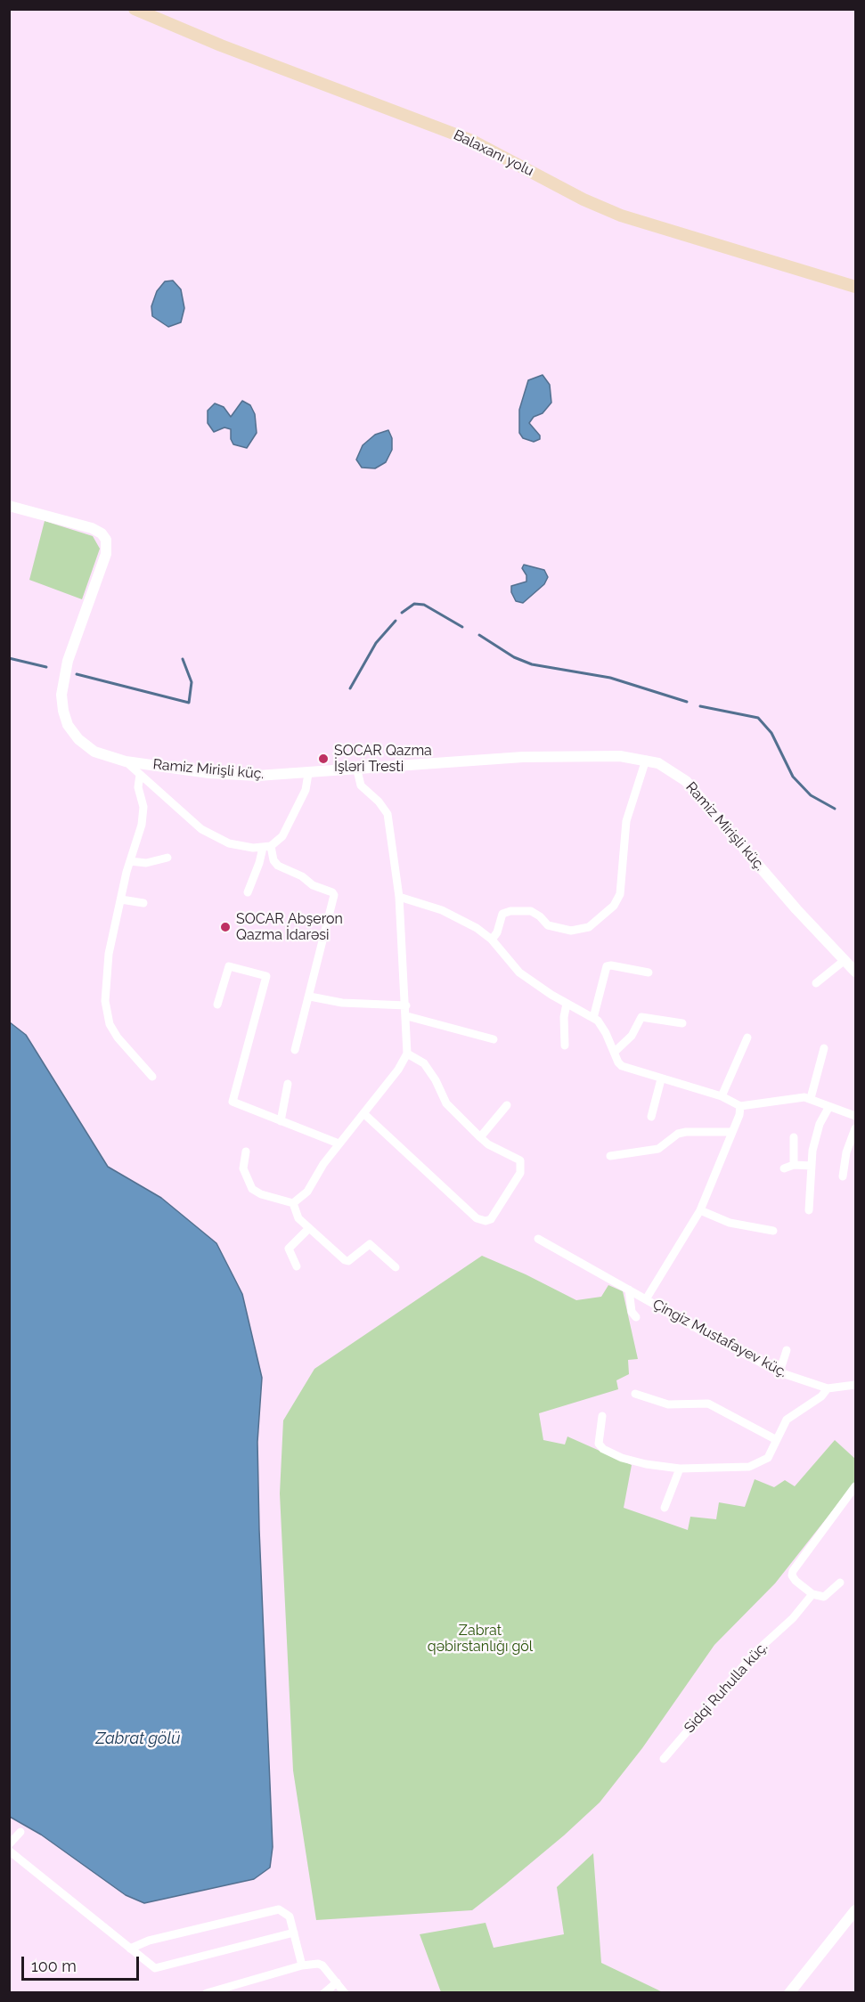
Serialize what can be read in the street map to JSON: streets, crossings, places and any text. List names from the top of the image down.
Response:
{
  "streets": {
    "main road": ["Balaxanı yolu"],
    "street": ["Ramiz Mirişli küç.", "Çingiz Mustafayev küç.", "Sidqi Ruhulla küç."]
  },
  "water": ["Zabrat gölü"],
  "parks": ["Zabrat qəbirstanlığı göl"],
  "places": ["SOCAR Qazma İşləri Tresti", "SOCAR Abşeron Qazma İdarəsi"],
  "scale_bar": "100 m"
}
